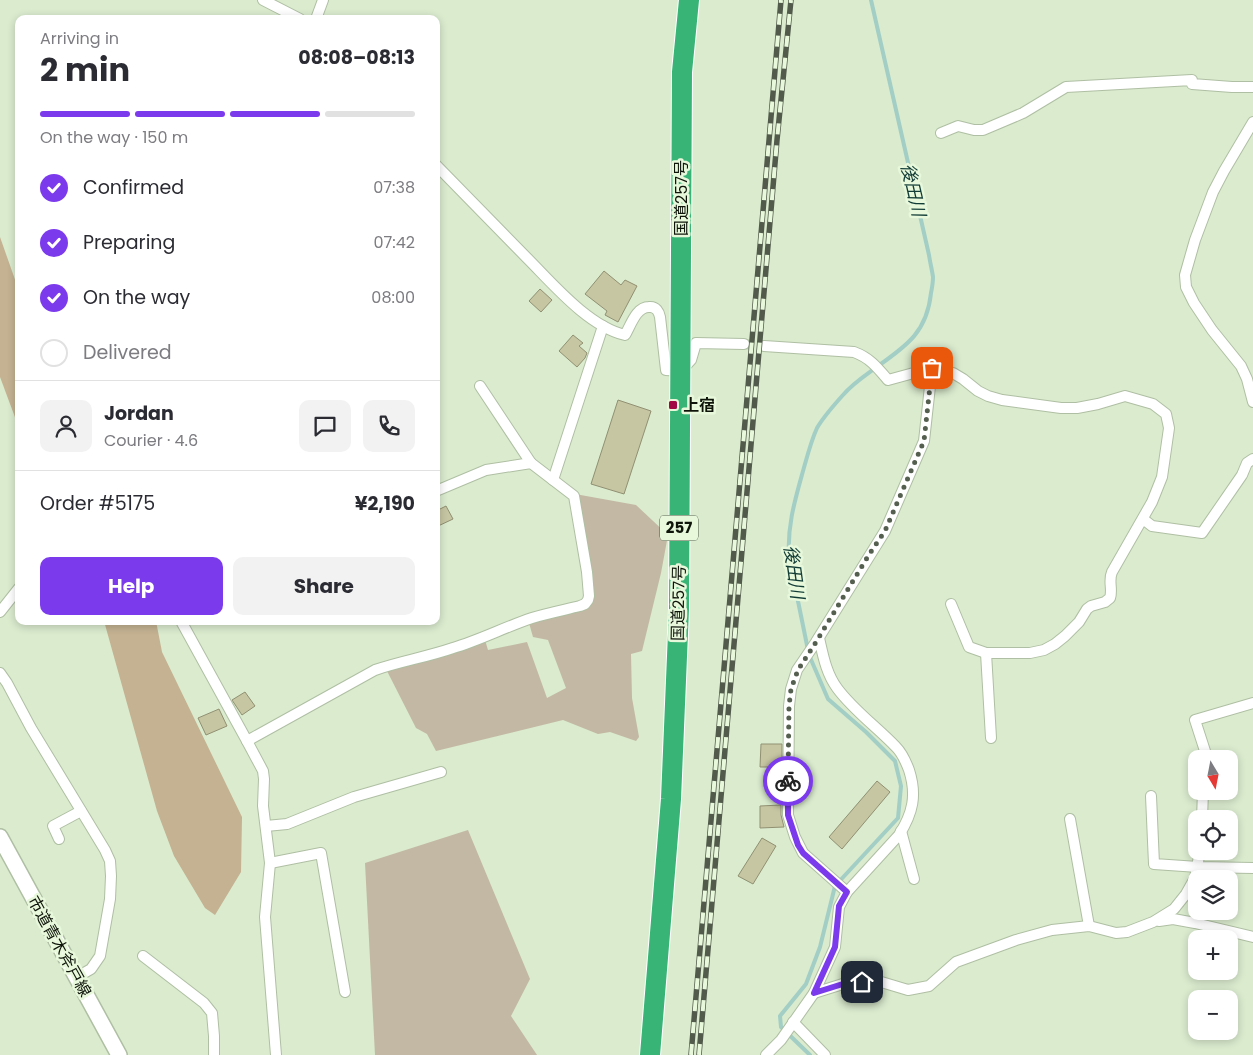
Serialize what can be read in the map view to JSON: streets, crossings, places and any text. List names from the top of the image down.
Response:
{
  "streets": {
    "highway": ["国道257号", "257"],
    "street": ["市道青木斧戸線"]
  },
  "water": ["後田川"],
  "places": {
    "transit": ["上宿"]
  },
  "north": "bottom",
  "page": {
    "heading": ["2 min", "Arriving in", "08:08–08:13"],
    "panel": [
      "Jordan",
      "Courier · 4.6",
      "Order #5175",
      "¥2,190"
    ],
    "bar": "On the way · 150 m",
    "list": [
      ["Confirmed", "07:38"],
      ["Preparing", "07:42"],
      ["On the way", "08:00"],
      "Delivered"
    ],
    "buttons": ["Help", "Share"],
    "map_buttons": ["+", "−"]
  }
}
